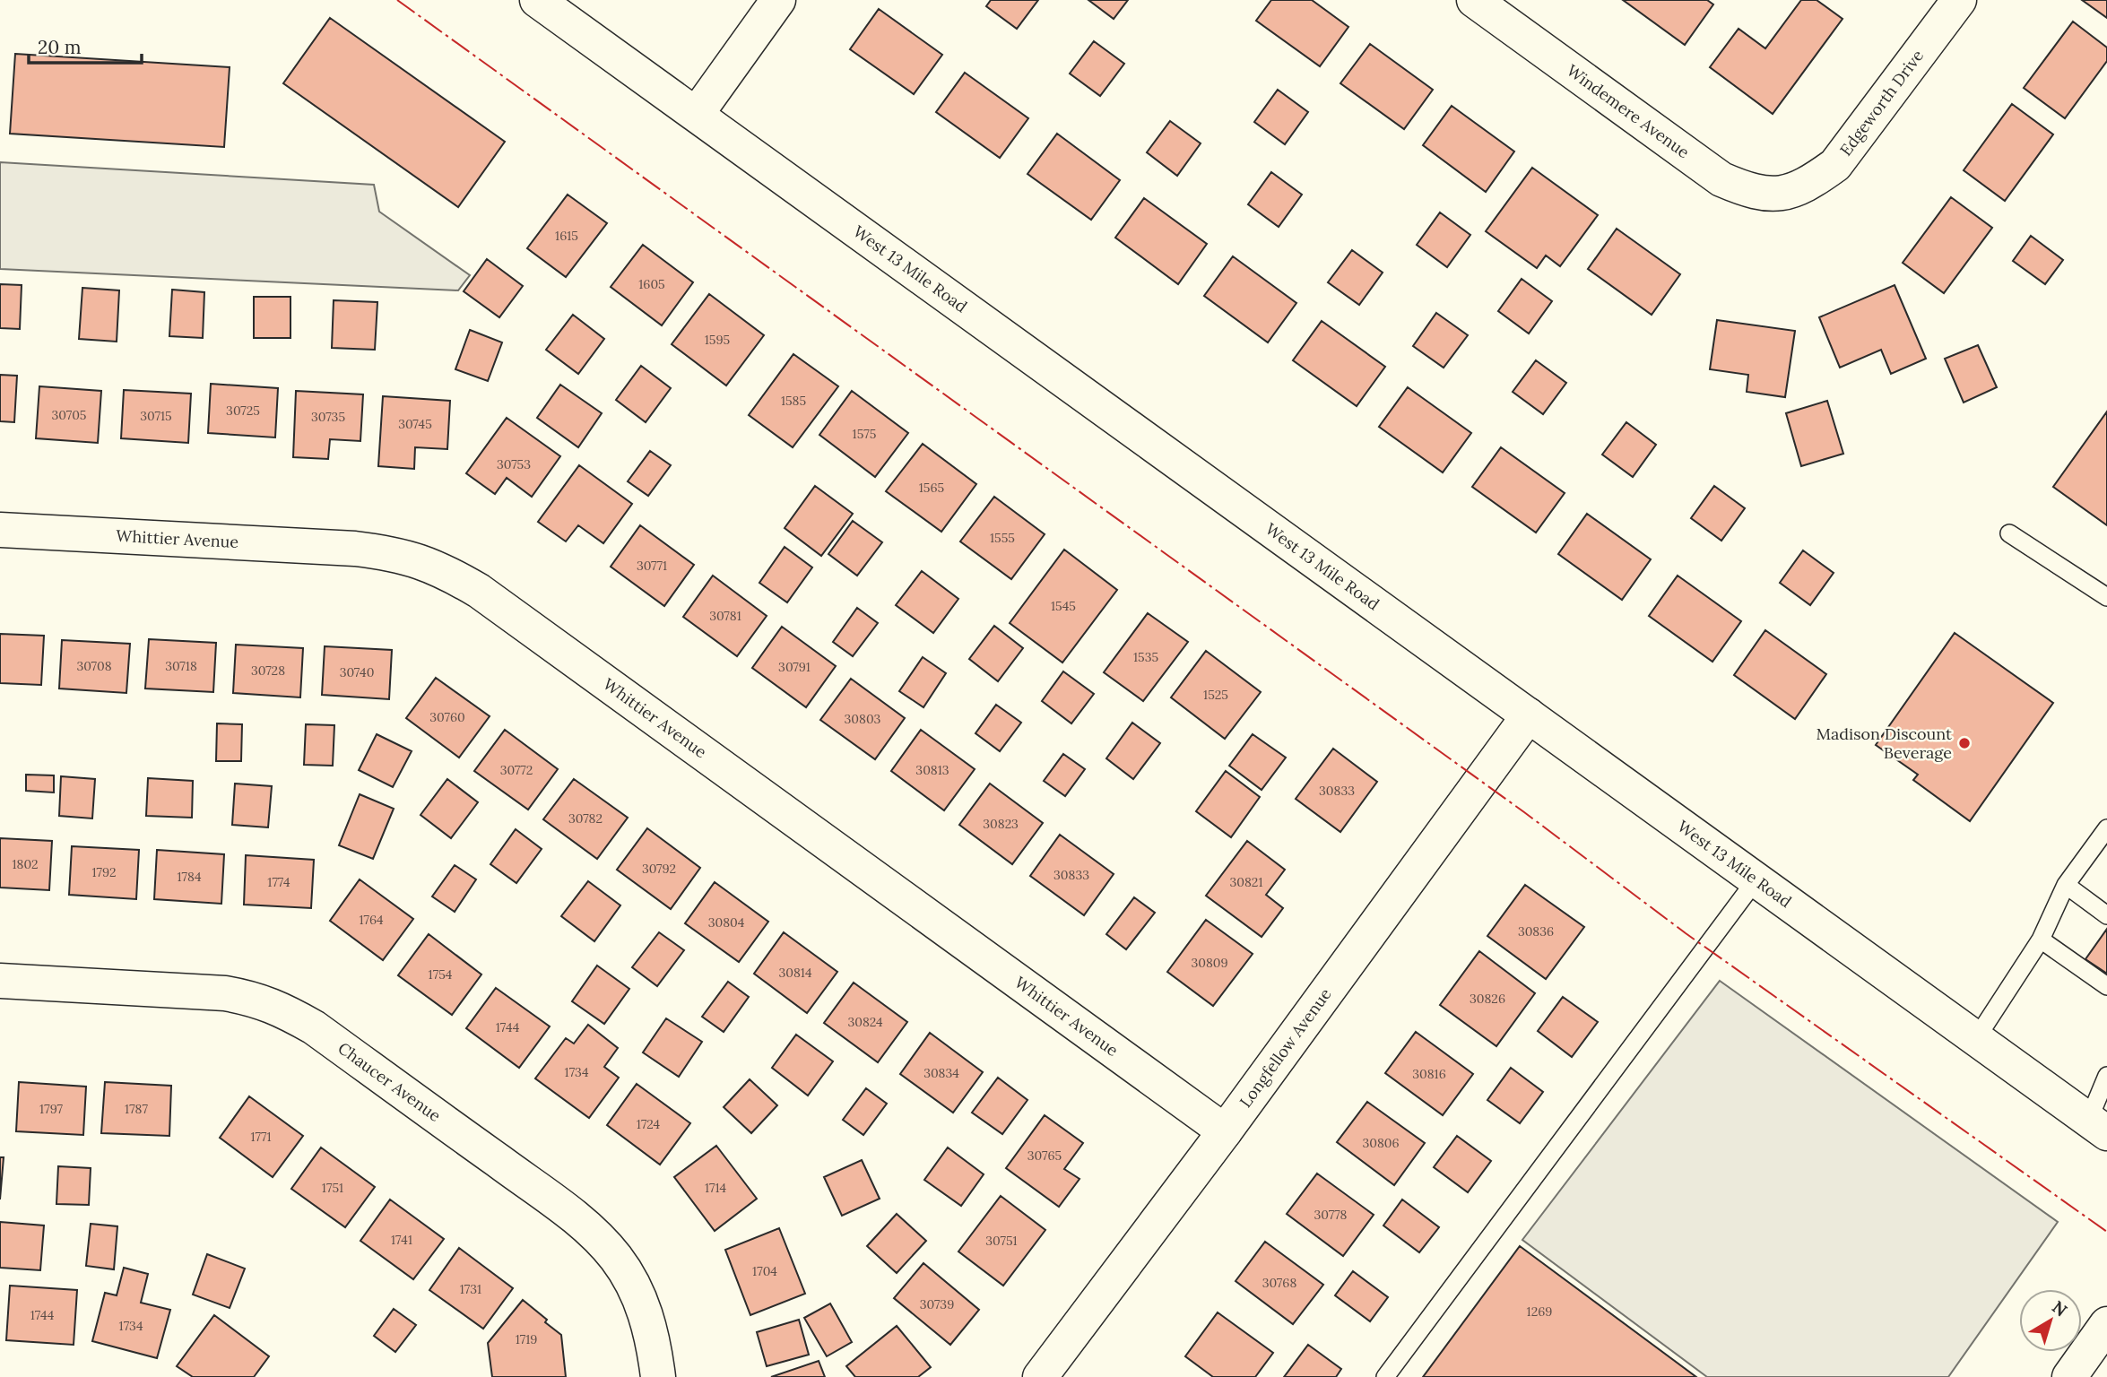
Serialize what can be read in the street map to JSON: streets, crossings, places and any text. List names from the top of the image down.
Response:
{
  "streets": {
    "street": [
      "Edgeworth Drive",
      "Windemere Avenue",
      "West 13 Mile Road",
      "Whittier Avenue",
      "Longfellow Avenue",
      "Chaucer Avenue"
    ]
  },
  "crossings": [
    ["Edgeworth Drive", "Windemere Avenue"],
    ["West 13 Mile Road", "Longfellow Avenue"],
    ["Whittier Avenue", "Longfellow Avenue"]
  ],
  "places": ["Madison Discount Beverage"],
  "house_numbers": [
    "1615",
    "1605",
    "1595",
    "1585",
    "30725",
    "30705",
    "30715",
    "30735",
    "30745",
    "1575",
    "30753",
    "1565",
    "1555",
    "30771",
    "1545",
    "30781",
    "1535",
    "30708",
    "30718",
    "30791",
    "30728",
    "30740",
    "1525",
    "30760",
    "30803",
    "30772",
    "30813",
    "30833",
    "30782",
    "30823",
    "1802",
    "30792",
    "1792",
    "30833",
    "1784",
    "1774",
    "30821",
    "1764",
    "30804",
    "30836",
    "30809",
    "30814",
    "1754",
    "30826",
    "30824",
    "1744",
    "1734",
    "30834",
    "30816",
    "1797",
    "1787",
    "1724",
    "1771",
    "30806",
    "30765",
    "1751",
    "1714",
    "30778",
    "1741",
    "30751",
    "1704",
    "30768",
    "1731",
    "30739",
    "1269",
    "1744",
    "1734",
    "1719"
  ],
  "scale_bar": "20 m",
  "north": "top right"
}
